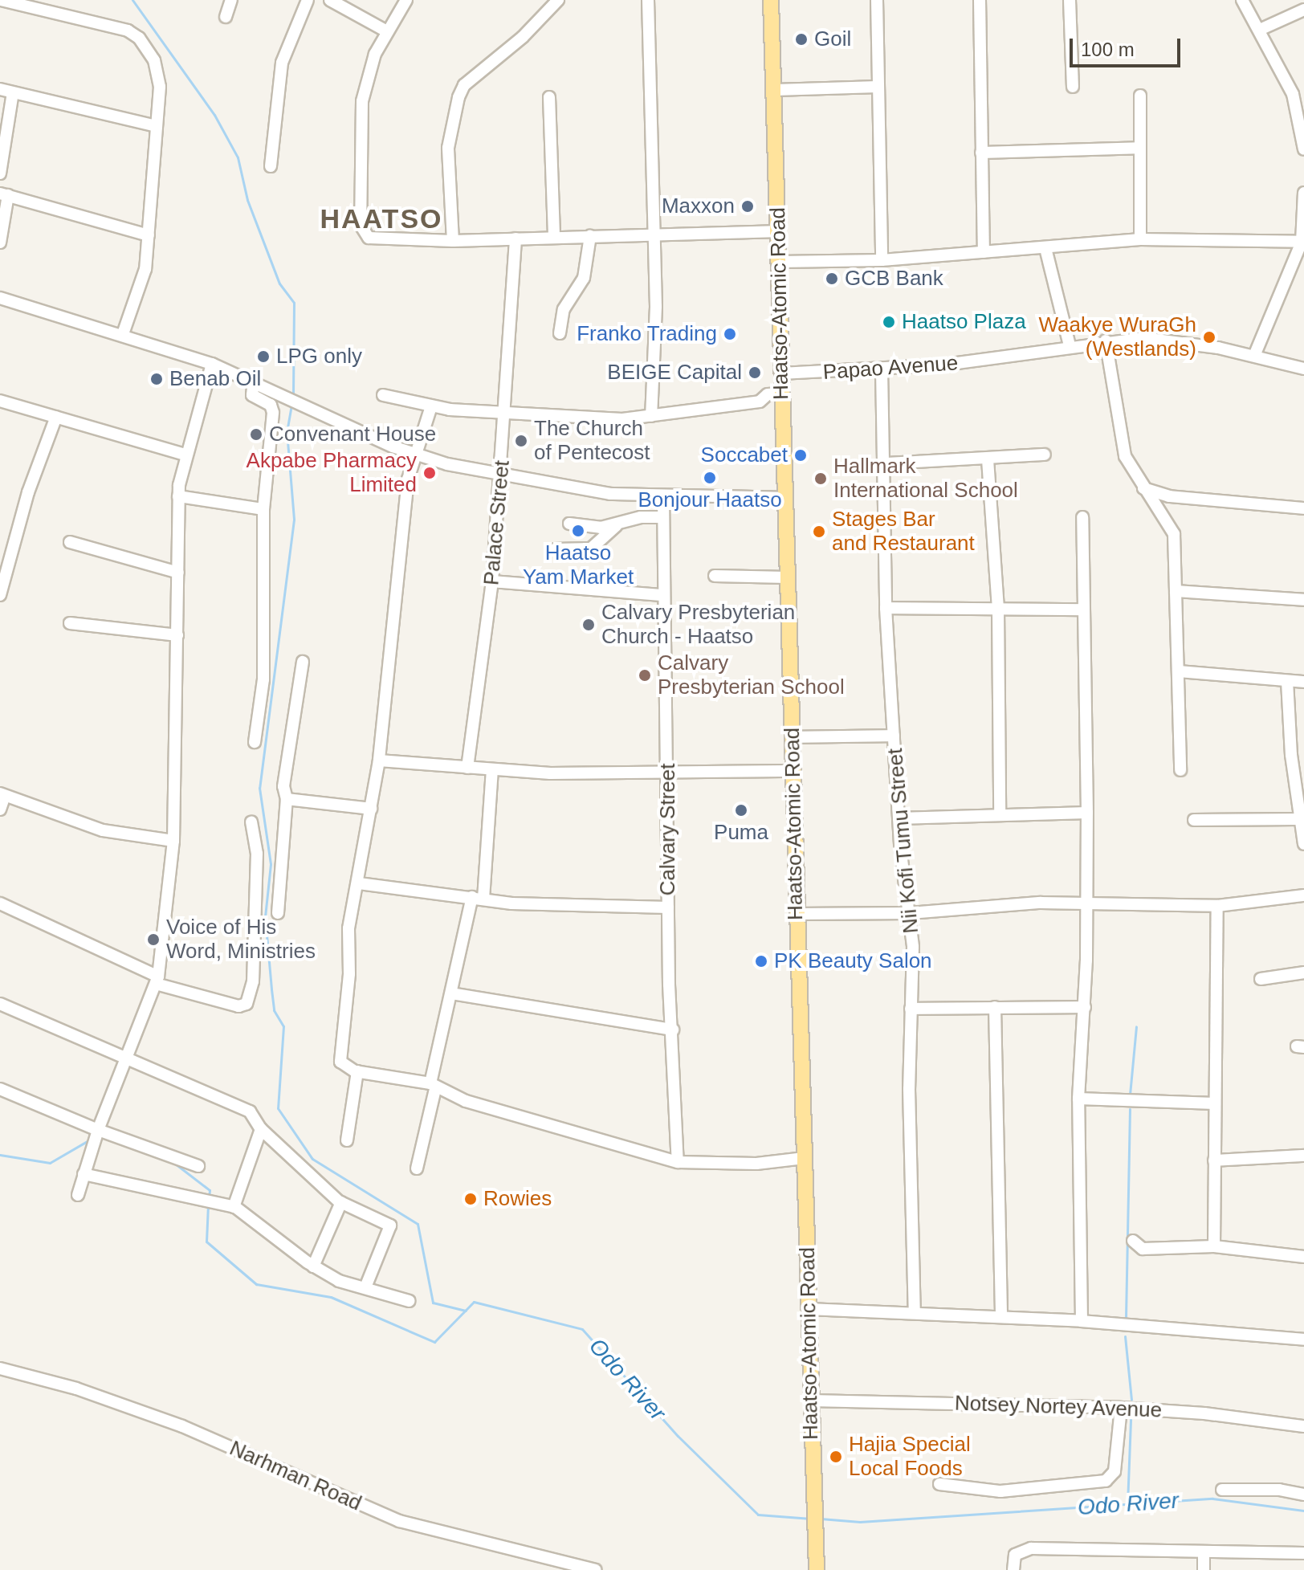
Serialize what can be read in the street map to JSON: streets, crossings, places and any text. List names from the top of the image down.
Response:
{
  "streets": {
    "main road": ["Haatso-Atomic Road"],
    "street": [
      "Papao Avenue",
      "Palace Street",
      "Calvary Street",
      "Nii Kofi Tumu Street",
      "Notsey Nortey Avenue",
      "Narhman Road"
    ]
  },
  "crossings": [
    ["Haatso-Atomic Road", "Papao Avenue"],
    ["Haatso-Atomic Road", "Notsey Nortey Avenue"],
    ["Papao Avenue", "Nii Kofi Tumu Street"]
  ],
  "districts": ["HAATSO"],
  "water": ["Odo River"],
  "places": [
    "Goil",
    "Maxxon",
    "GCB Bank",
    "Haatso Plaza",
    "Franko Trading",
    "Waakye WuraGh (Westlands)",
    "LPG only",
    "BEIGE Capital",
    "Benab Oil",
    "Convenant House",
    "The Church of Pentecost",
    "Soccabet",
    "Akpabe Pharmacy Limited",
    "Bonjour Haatso",
    "Hallmark International School",
    "Haatso Yam Market",
    "Stages Bar and Restaurant",
    "Calvary Presbyterian Church - Haatso",
    "Calvary Presbyterian School",
    "Puma",
    "Voice of His Word, Ministries",
    "PK Beauty Salon",
    "Rowies",
    "Hajia Special Local Foods"
  ],
  "scale_bar": "100 m"
}
